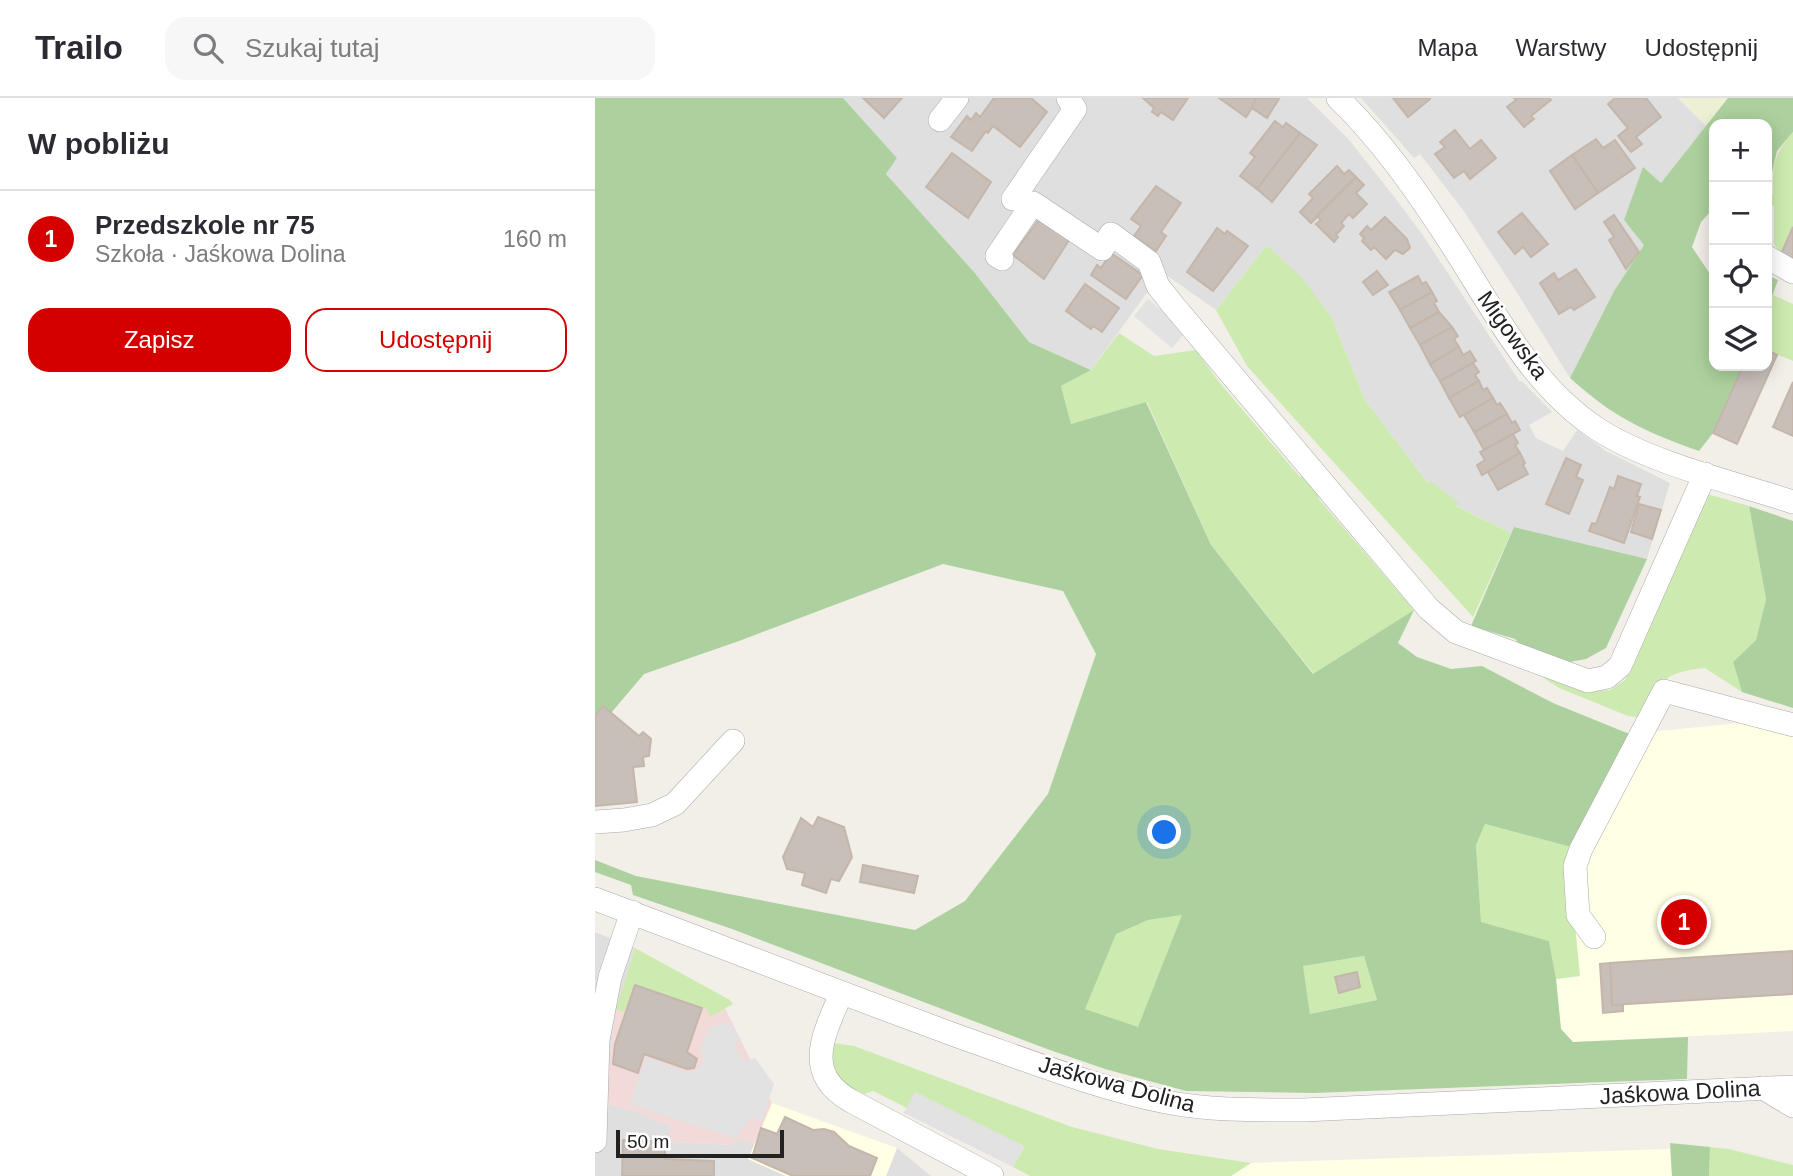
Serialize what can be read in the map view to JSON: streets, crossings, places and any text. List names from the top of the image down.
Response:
{
  "streets": {
    "street": ["Migowska", "Jaśkowa Dolina"]
  },
  "scale_bar": "50 m",
  "page": {
    "header": "Trailo",
    "search": "Szukaj tutaj",
    "nav": ["Mapa", "Warstwy", "Udostępnij"],
    "heading": "W pobliżu",
    "map_buttons": ["+", "−"],
    "list": [
      {
        "mark": "1",
        "name": "Przedszkole nr 75",
        "note": "Szkoła · Jaśkowa Dolina",
        "value": "160 m"
      }
    ],
    "buttons": ["Zapisz", "Udostępnij"],
    "pins": "1",
    "scale": "50 m"
  }
}
